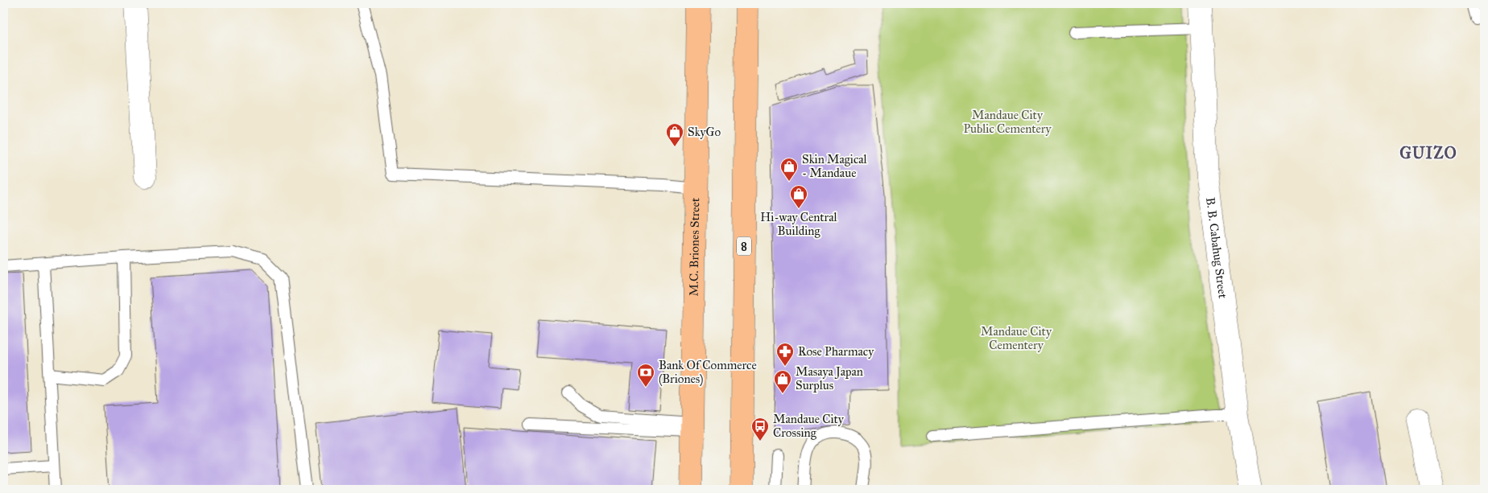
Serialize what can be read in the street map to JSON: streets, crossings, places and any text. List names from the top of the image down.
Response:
{
  "streets": {
    "main road": ["8", "M.C. Briones Street"],
    "street": ["B. B. Cabahug Street"]
  },
  "districts": ["GUIZO"],
  "parks": ["Mandaue City Public Cementery", "Mandaue City Cementery"],
  "places": {
    "shop": [
      "SkyGo",
      "Skin Magical - Mandaue",
      "Hi-way Central Building",
      "Masaya Japan Surplus"
    ],
    "pharmacy": ["Rose Pharmacy"],
    "bank": ["Bank Of Commerce (Briones)"],
    "bus stop": ["Mandaue City Crossing"]
  }
}
